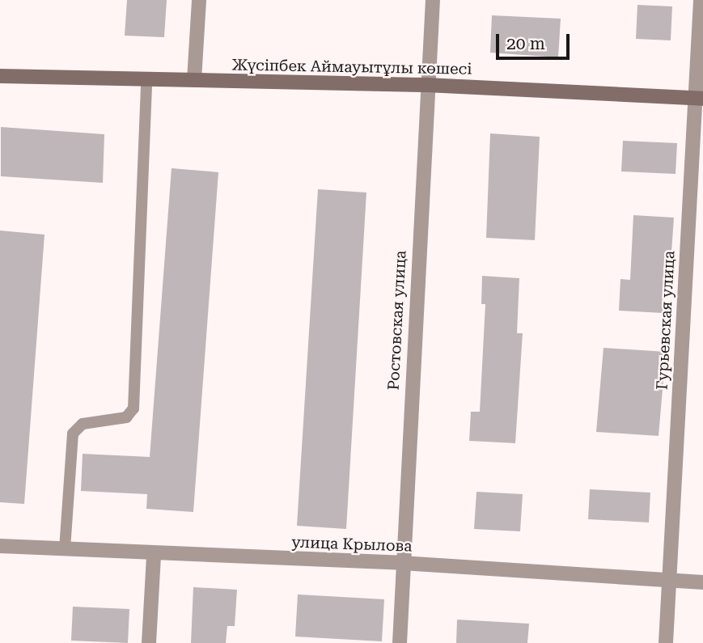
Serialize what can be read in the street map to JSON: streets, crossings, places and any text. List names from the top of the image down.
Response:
{
  "streets": {
    "street": [
      "Жүсіпбек Аймауытұлы көшесі",
      "Ростовская улица",
      "Гурьевская улица",
      "улица Крылова"
    ]
  },
  "crossings": [
    ["Жүсіпбек Аймауытұлы көшесі", "Ростовская улица"],
    ["Жүсіпбек Аймауытұлы көшесі", "Гурьевская улица"],
    ["Ростовская улица", "улица Крылова"],
    ["Гурьевская улица", "улица Крылова"]
  ],
  "scale_bar": "20 m"
}
